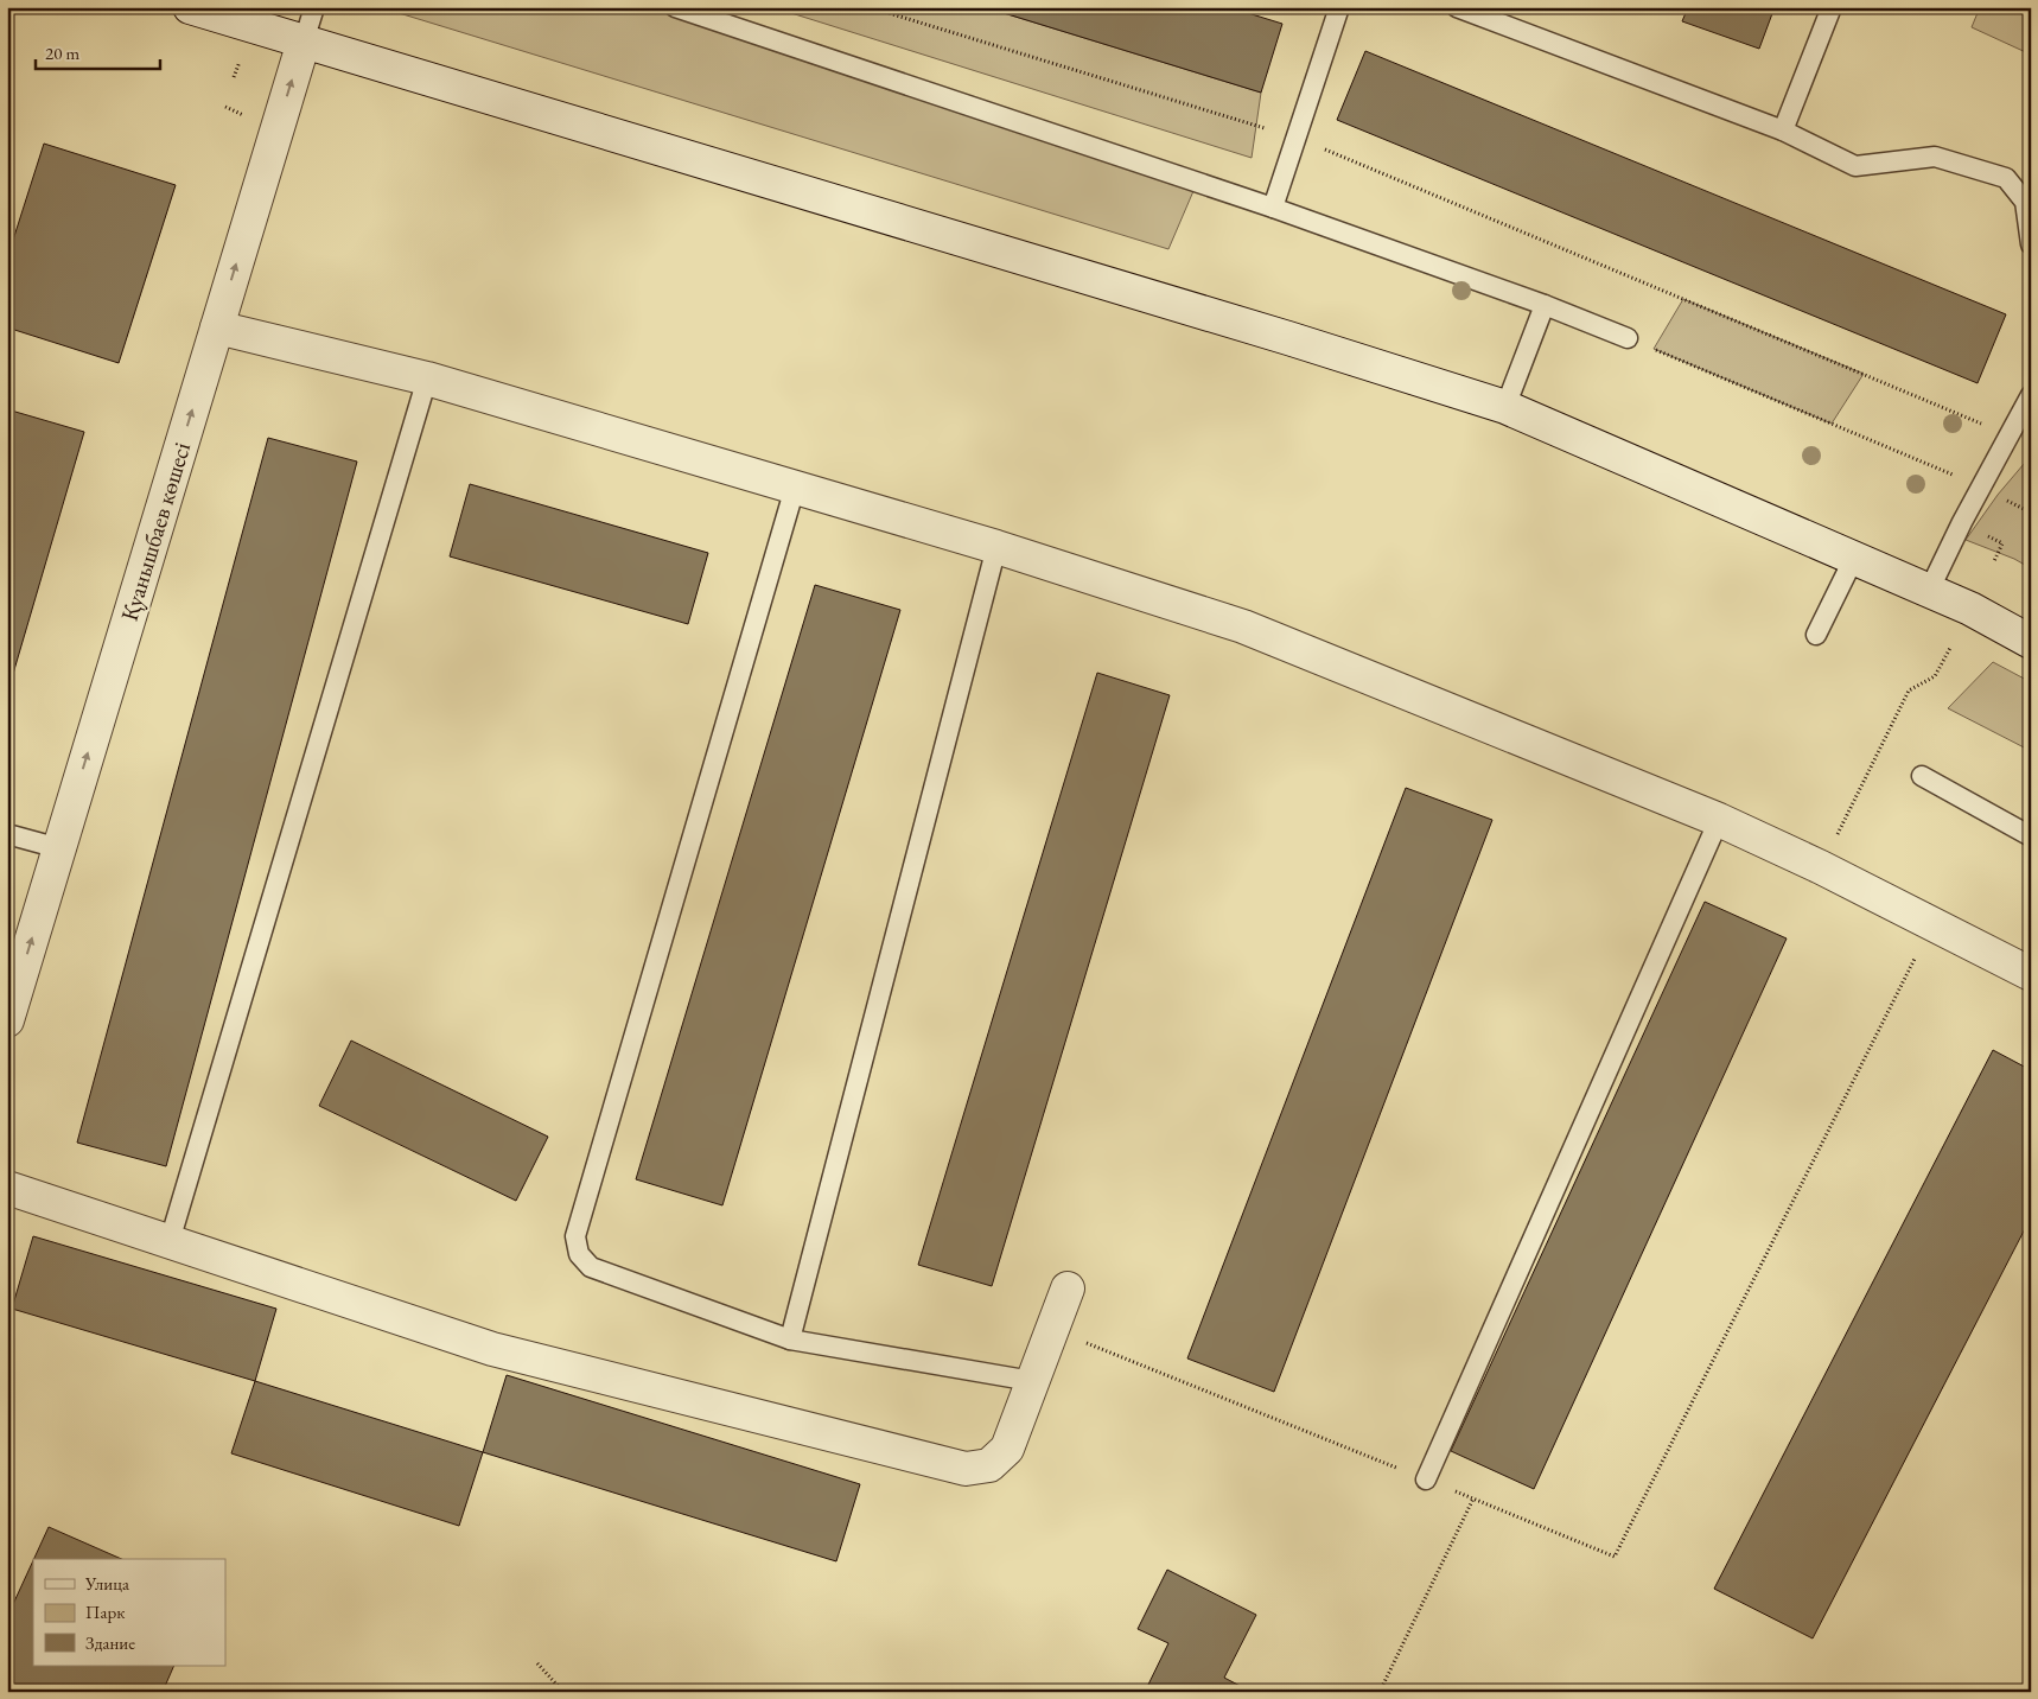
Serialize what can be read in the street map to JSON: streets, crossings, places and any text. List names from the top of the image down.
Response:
{
  "streets": {
    "street": ["Қуанышбаев көшесі"]
  },
  "one_way": ["Қуанышбаев көшесі"],
  "legend": ["Улица", "Парк", "Здание"],
  "scale_bar": "20 m"
}
